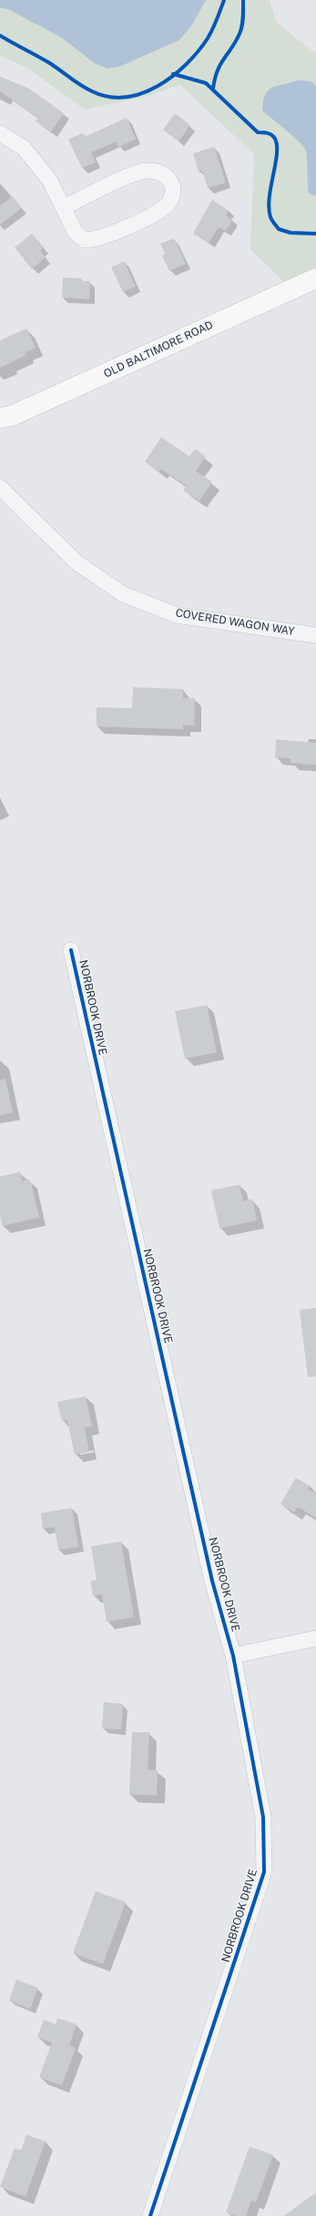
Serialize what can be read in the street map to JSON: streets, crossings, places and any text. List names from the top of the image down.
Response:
{
  "streets": {
    "street": ["OLD BALTIMORE ROAD", "COVERED WAGON WAY", "NORBROOK DRIVE"]
  }
}
